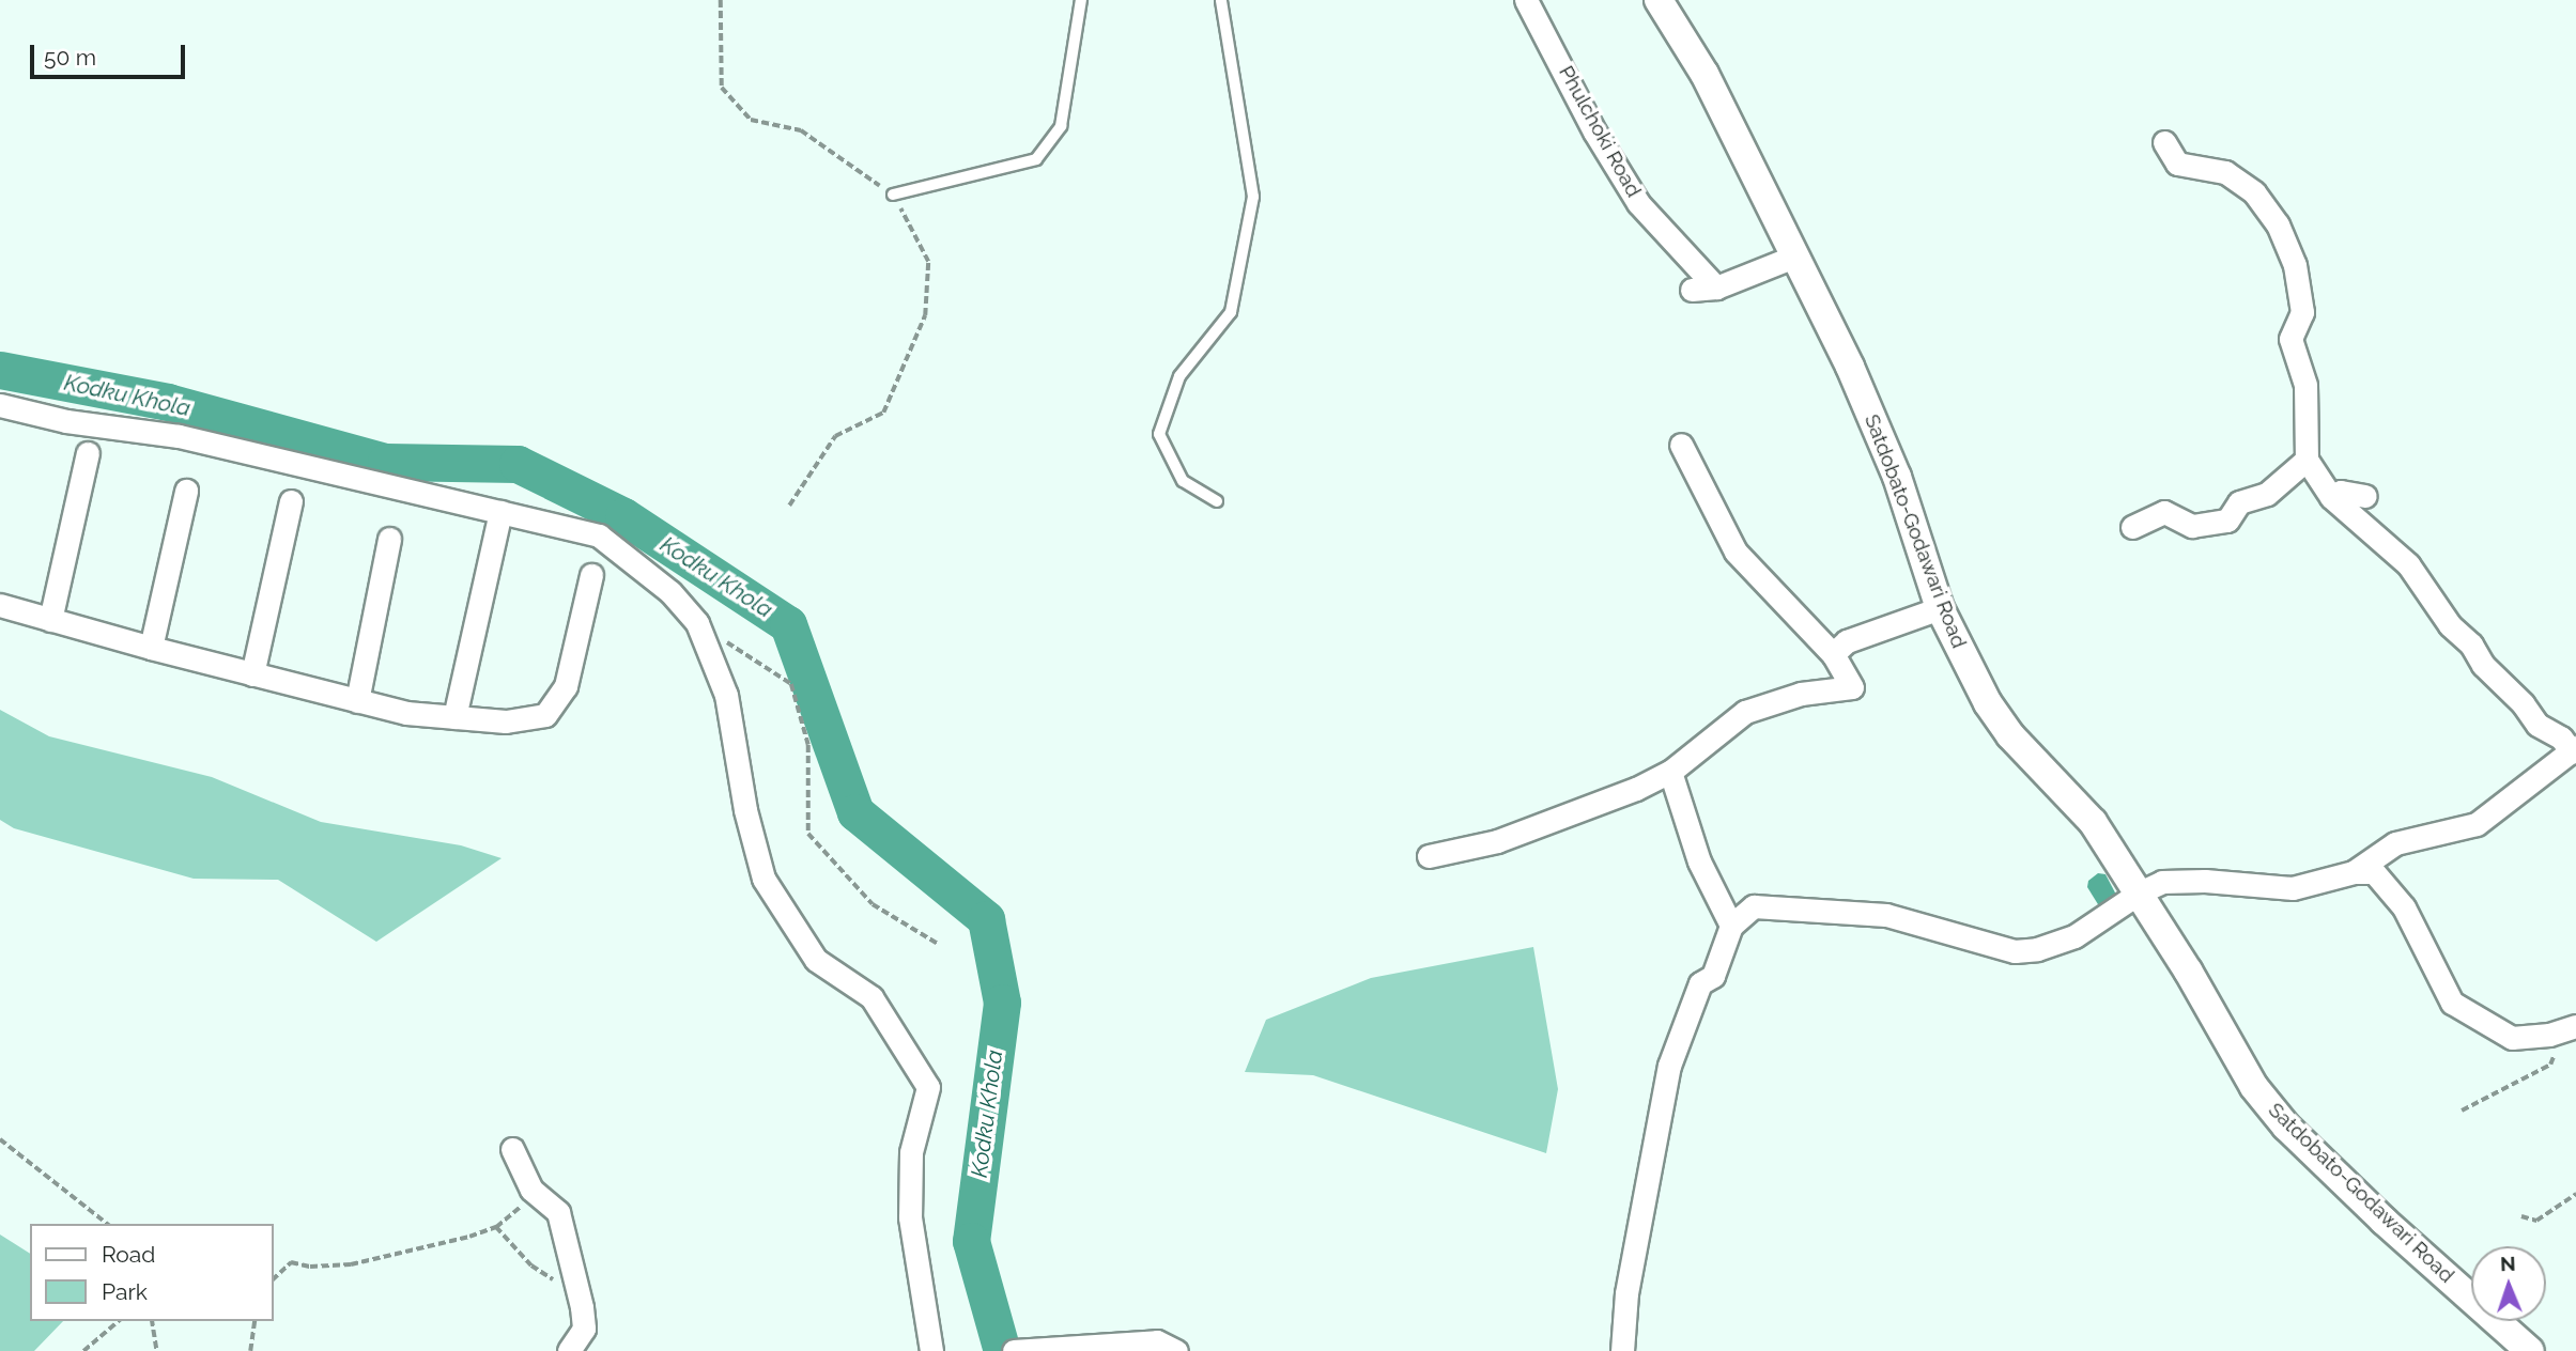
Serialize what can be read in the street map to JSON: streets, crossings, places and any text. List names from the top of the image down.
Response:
{
  "streets": {
    "street": ["Phulchoki Road", "Satdobato-Godawari Road"]
  },
  "water": ["Kodku Khola"],
  "legend": ["Road", "Park"],
  "scale_bar": "50 m",
  "north": "top"
}
